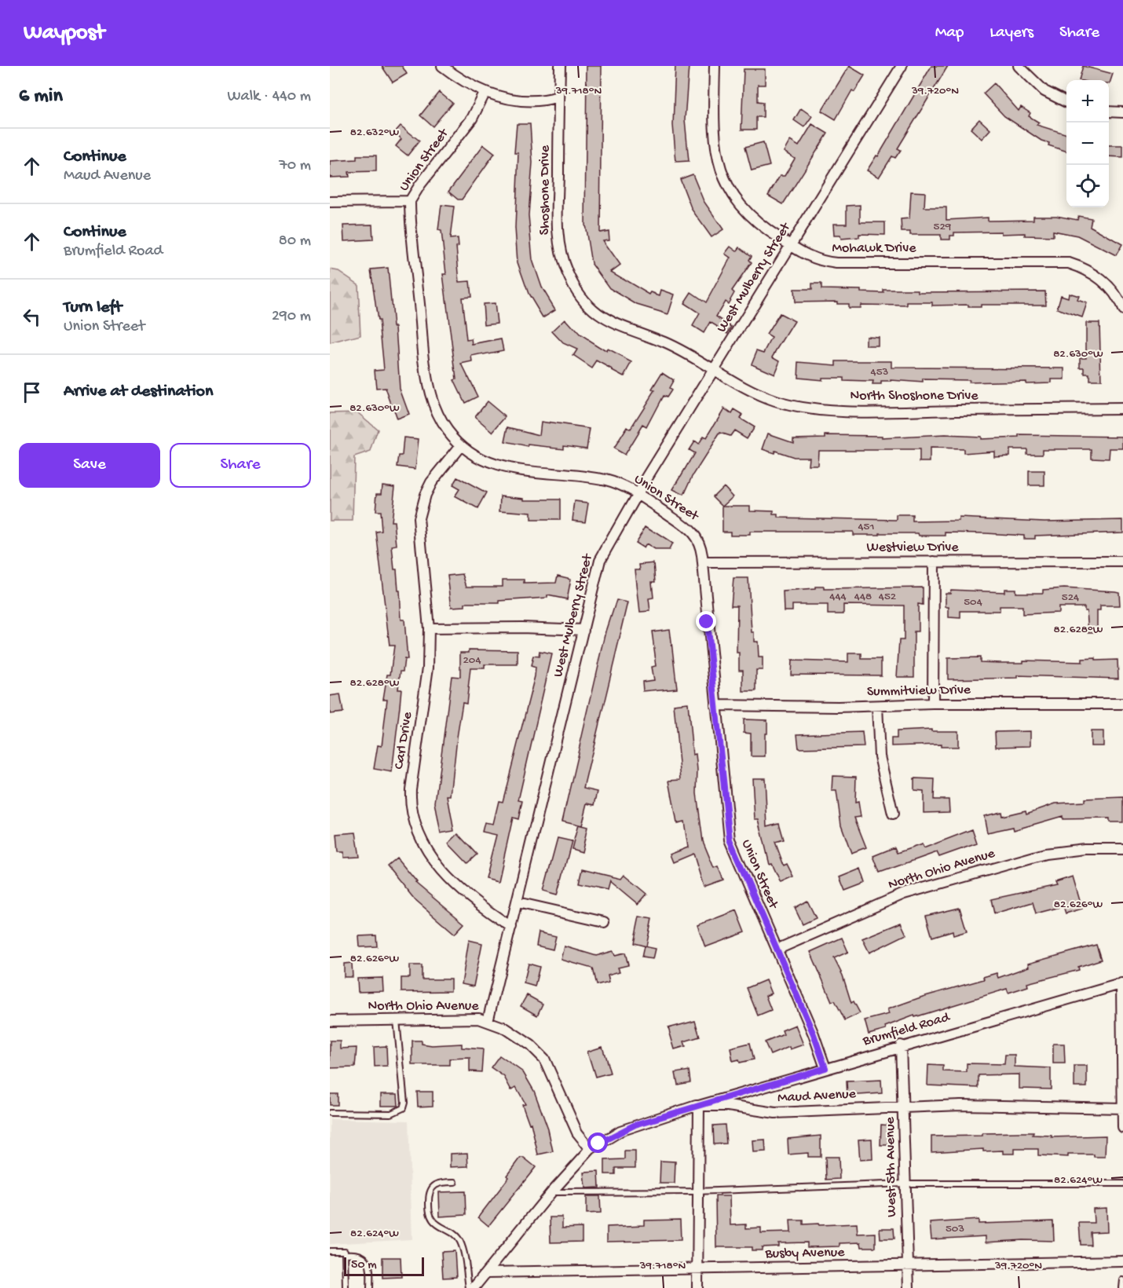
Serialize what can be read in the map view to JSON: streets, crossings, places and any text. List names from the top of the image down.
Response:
{
  "streets": {
    "street": [
      "Union Street",
      "Shoshone Drive",
      "Mohawk Drive",
      "West Mulberry Street",
      "North Shoshone Drive",
      "Westview Drive",
      "Summitview Drive",
      "Carl Drive",
      "North Ohio Avenue",
      "Brumfield Road",
      "Maud Avenue",
      "West 5th Avenue",
      "Busby Avenue"
    ]
  },
  "crossings": [
    ["Union Street", "West Mulberry Street"],
    ["Union Street", "Westview Drive"],
    ["Union Street", "Summitview Drive"],
    ["Union Street", "Carl Drive"],
    ["Union Street", "North Ohio Avenue"],
    ["Union Street", "Brumfield Road"],
    ["Shoshone Drive", "West Mulberry Street"],
    ["Shoshone Drive", "North Shoshone Drive"],
    ["Mohawk Drive", "West Mulberry Street"],
    ["West Mulberry Street", "North Shoshone Drive"],
    ["West Mulberry Street", "Carl Drive"],
    ["West Mulberry Street", "North Ohio Avenue"],
    ["North Ohio Avenue", "Maud Avenue"],
    ["Brumfield Road", "Maud Avenue"],
    ["Brumfield Road", "West 5th Avenue"],
    ["Maud Avenue", "West 5th Avenue"],
    ["Maud Avenue", "Busby Avenue"],
    ["West 5th Avenue", "Busby Avenue"]
  ],
  "house_numbers": [
    "529",
    "453",
    "451",
    "444",
    "448",
    "452",
    "524",
    "504",
    "204",
    "503"
  ],
  "scale_bar": "50 m",
  "page": {
    "header": "Waypost",
    "nav": ["Map", "Layers", "Share"],
    "heading": ["6 min", "Walk · 440 m"],
    "map_buttons": ["+", "−"],
    "list": [
      ["Continue", "Maud Avenue", "70 m"],
      ["Continue", "Brumfield Road", "80 m"],
      ["Turn left", "Union Street", "290 m"],
      "Arrive at destination"
    ],
    "buttons": ["Save", "Share"],
    "scale": "50 m"
  },
  "coordinates": [
    "39.718°N",
    "39.720°N",
    "82.632°W",
    "82.630°W",
    "82.628°W",
    "82.626°W",
    "82.624°W"
  ]
}
